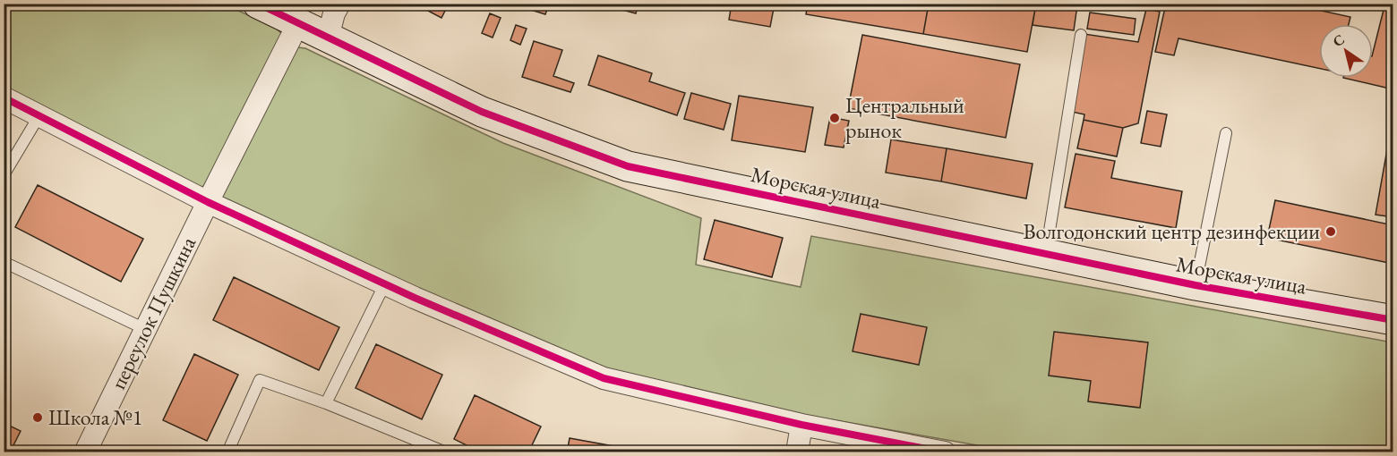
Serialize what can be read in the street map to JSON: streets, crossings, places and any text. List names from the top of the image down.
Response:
{
  "streets": {
    "street": ["Морская улица", "переулок Пушкина"]
  },
  "crossings": [
    ["Морская улица", "переулок Пушкина"]
  ],
  "places": ["Центральный рынок", "Волгодонский центр дезинфекции", "Школа №1"],
  "north": "top left"
}
